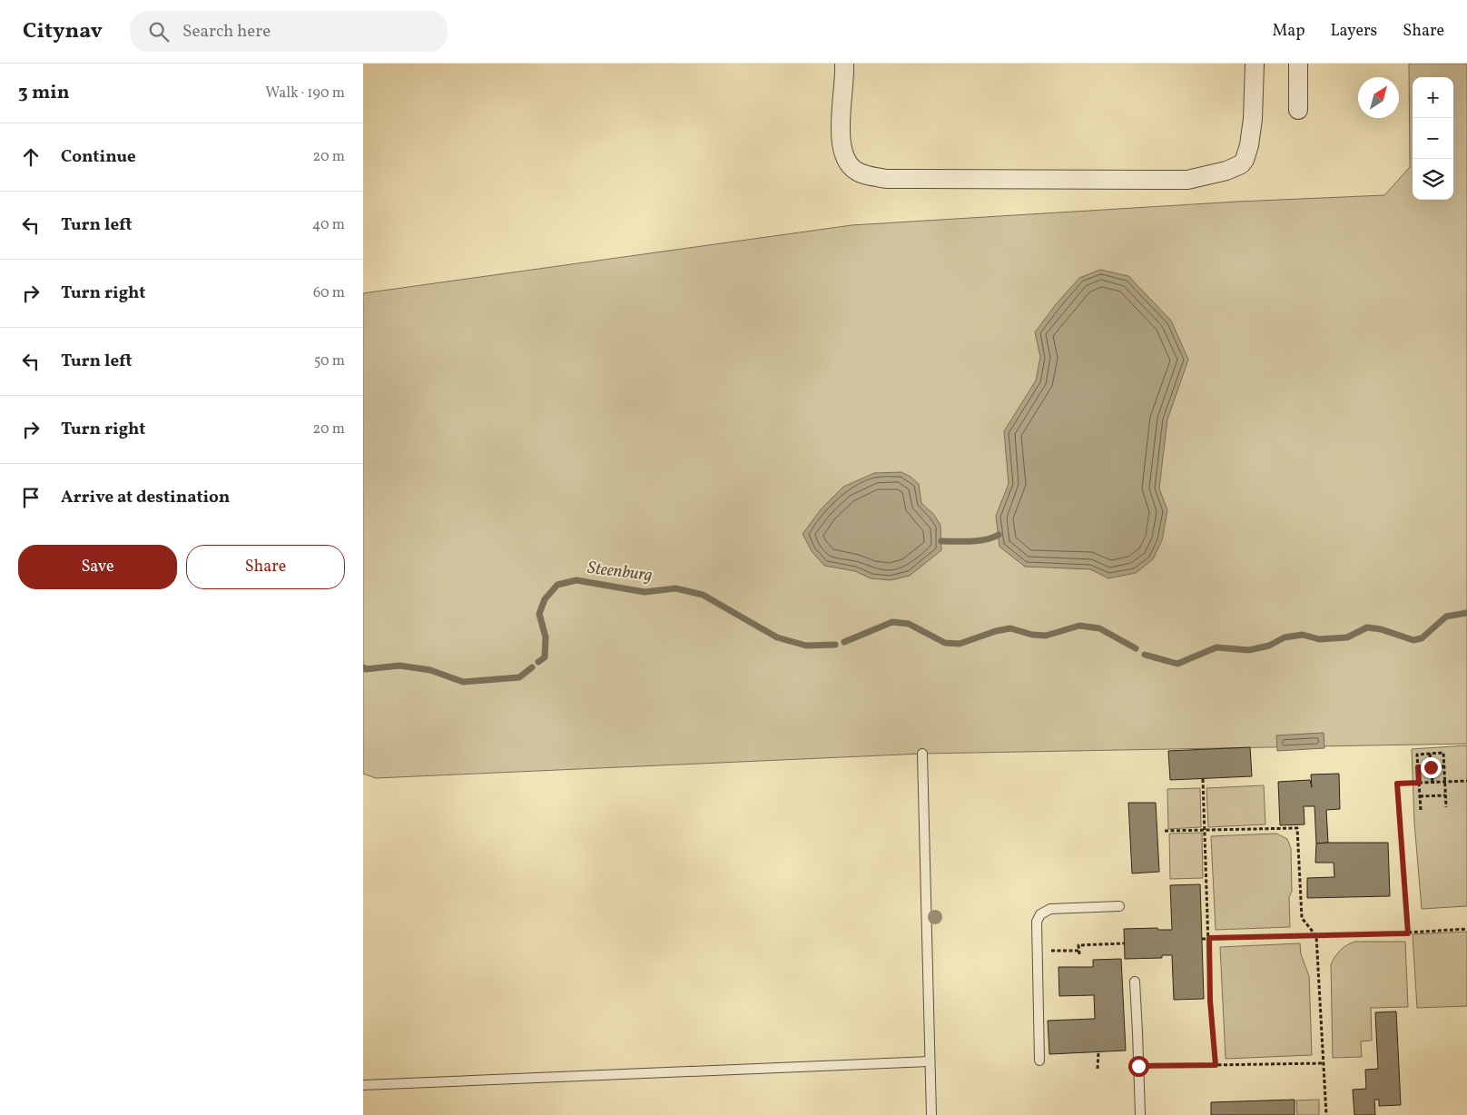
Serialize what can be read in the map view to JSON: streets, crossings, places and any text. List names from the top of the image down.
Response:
{
  "water": ["Steenburg"],
  "north": "top right",
  "page": {
    "header": "Citynav",
    "search": "Search here",
    "nav": ["Map", "Layers", "Share"],
    "heading": ["3 min", "Walk · 190 m"],
    "map_buttons": ["+", "−"],
    "list": [
      ["Continue", "20 m"],
      ["Turn left", "40 m"],
      ["Turn right", "60 m"],
      ["Turn left", "50 m"],
      ["Turn right", "20 m"],
      "Arrive at destination"
    ],
    "buttons": ["Save", "Share"]
  }
}
